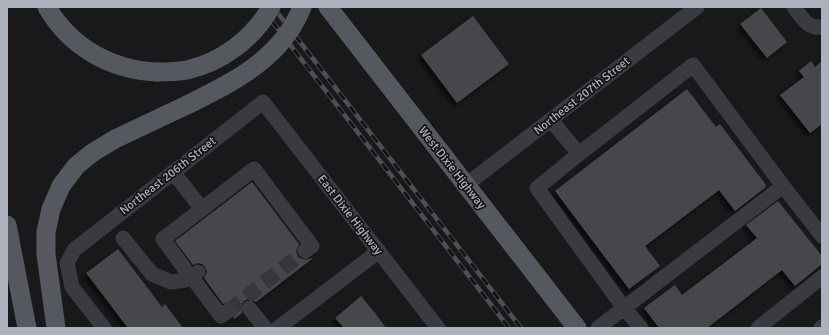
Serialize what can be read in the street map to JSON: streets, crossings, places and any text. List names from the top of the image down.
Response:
{
  "streets": {
    "main road": ["West Dixie Highway"],
    "street": ["Northeast 207th Street", "Northeast 206th Street", "East Dixie Highway"]
  },
  "crossings": [
    ["Northeast 207th Street", "West Dixie Highway"],
    ["Northeast 206th Street", "East Dixie Highway"]
  ]
}
